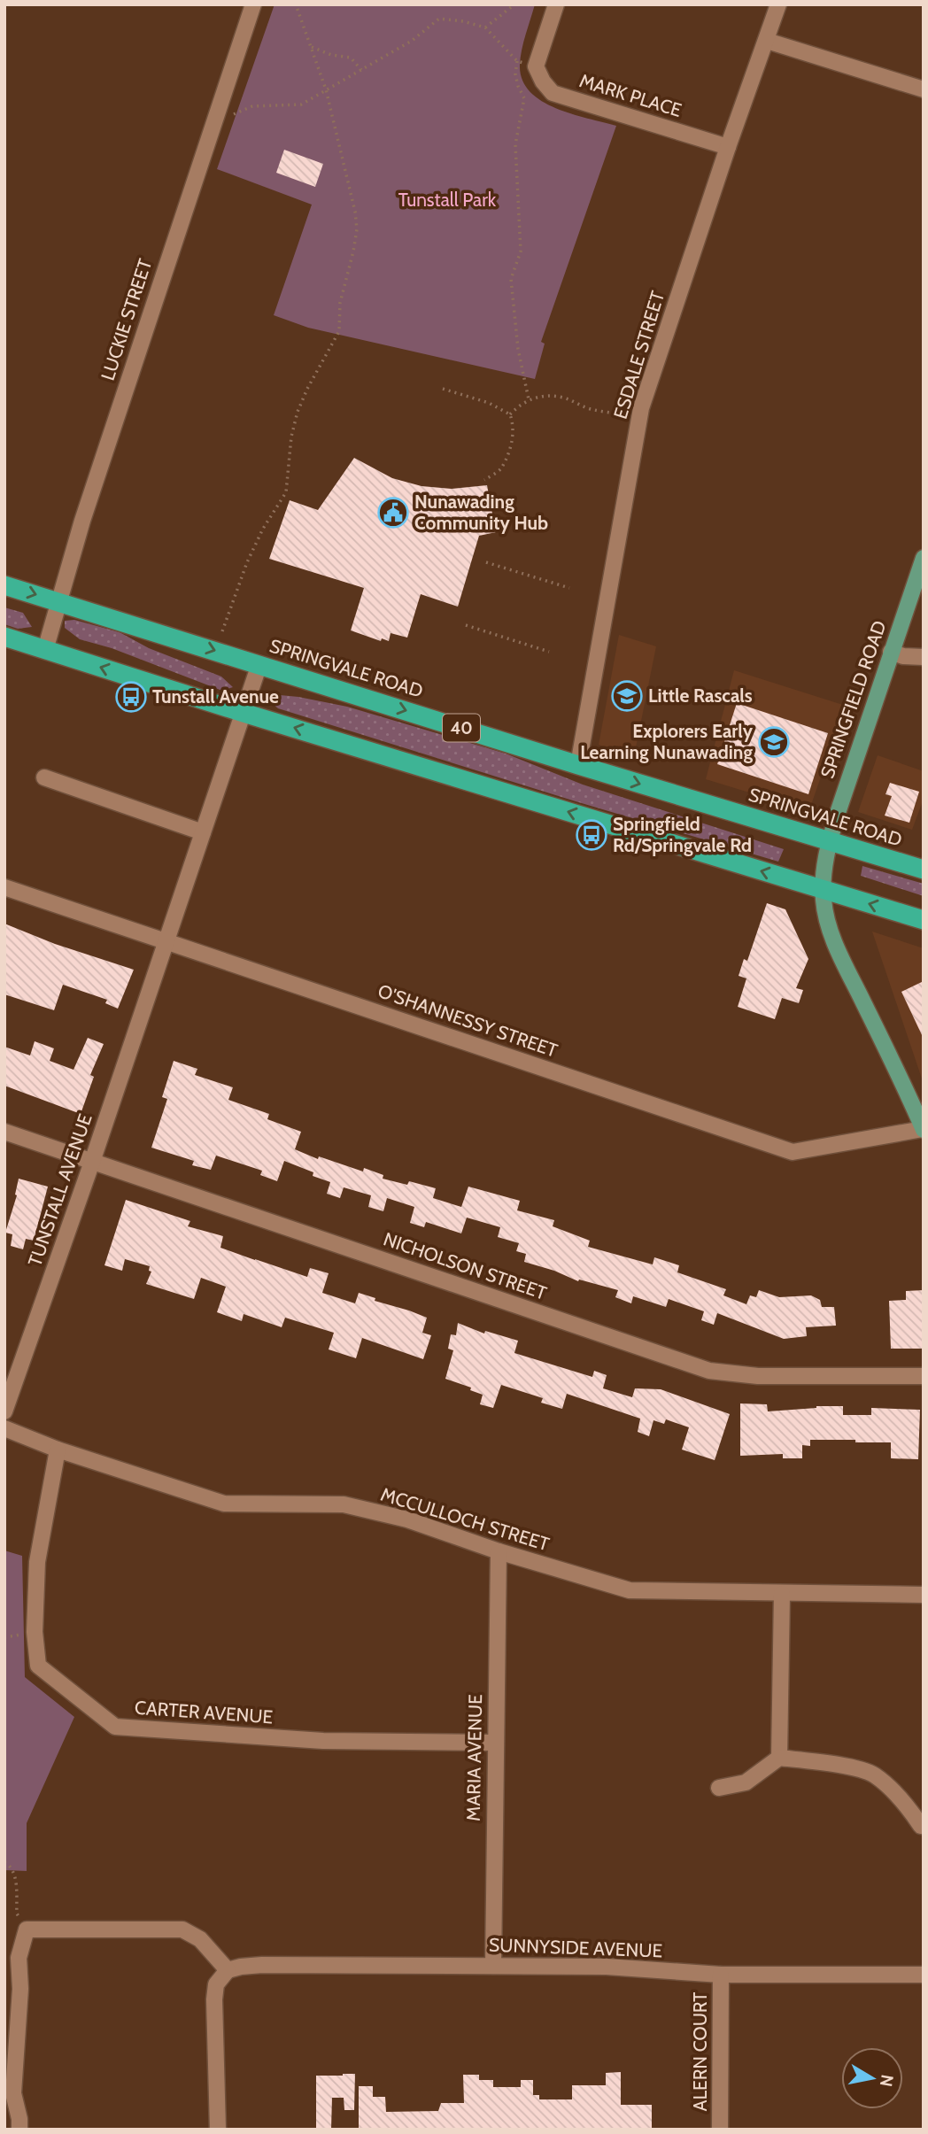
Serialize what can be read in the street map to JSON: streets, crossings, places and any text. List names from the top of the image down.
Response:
{
  "streets": {
    "highway": ["SPRINGVALE ROAD", "40"],
    "main road": ["SPRINGFIELD ROAD"],
    "street": [
      "MARK PLACE",
      "LUCKIE STREET",
      "ESDALE STREET",
      "O'SHANNESSY STREET",
      "TUNSTALL AVENUE",
      "NICHOLSON STREET",
      "MCCULLOCH STREET",
      "CARTER AVENUE",
      "MARIA AVENUE",
      "SUNNYSIDE AVENUE",
      "ALERN COURT"
    ]
  },
  "crossings": [
    ["MARK PLACE", "ESDALE STREET"],
    ["LUCKIE STREET", "SPRINGVALE ROAD"],
    ["ESDALE STREET", "SPRINGVALE ROAD"],
    ["SPRINGVALE ROAD", "SPRINGFIELD ROAD"],
    ["SPRINGVALE ROAD", "TUNSTALL AVENUE"],
    ["SPRINGFIELD ROAD", "O'SHANNESSY STREET"],
    ["O'SHANNESSY STREET", "TUNSTALL AVENUE"],
    ["TUNSTALL AVENUE", "NICHOLSON STREET"],
    ["MCCULLOCH STREET", "CARTER AVENUE"],
    ["MCCULLOCH STREET", "MARIA AVENUE"],
    ["CARTER AVENUE", "MARIA AVENUE"],
    ["MARIA AVENUE", "SUNNYSIDE AVENUE"],
    ["SUNNYSIDE AVENUE", "ALERN COURT"]
  ],
  "parks": ["Tunstall Park"],
  "places": {
    "public building": ["Nunawading Community Hub"],
    "school or university": ["Little Rascals", "Explorers Early Learning Nunawading"],
    "bus stop": ["Tunstall Avenue", "Springfield Rd/Springvale Rd"]
  },
  "north": "right"
}
